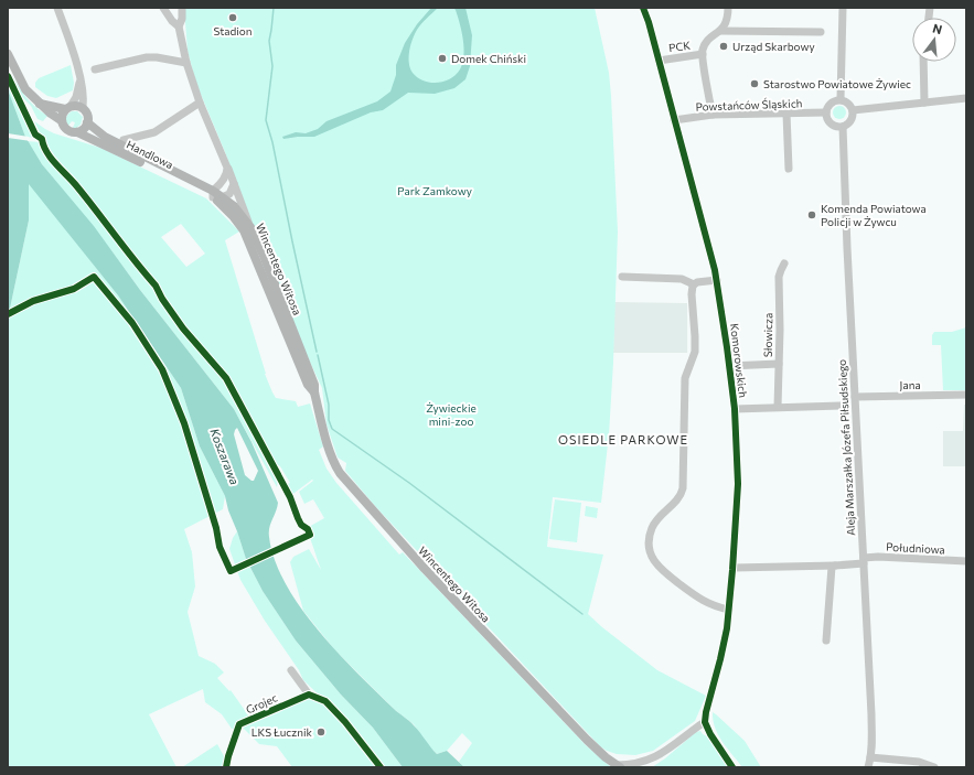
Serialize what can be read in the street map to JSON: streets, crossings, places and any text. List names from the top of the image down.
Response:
{
  "streets": {
    "main road": ["Handlowa", "Wincentego Witosa"],
    "street": [
      "PCK",
      "Powstańców Śląskich",
      "Słowicza",
      "Komorowskich",
      "Jana",
      "Aleja Marszałka Józefa Piłsudskiego",
      "Południowa",
      "Grojec"
    ]
  },
  "crossings": [
    ["PCK", "Komorowskich"],
    ["Powstańców Śląskich", "Komorowskich"],
    ["Powstańców Śląskich", "Aleja Marszałka Józefa Piłsudskiego"],
    ["Handlowa", "Wincentego Witosa"],
    ["Wincentego Witosa", "Komorowskich"],
    ["Komorowskich", "Południowa"],
    ["Jana", "Aleja Marszałka Józefa Piłsudskiego"],
    ["Aleja Marszałka Józefa Piłsudskiego", "Południowa"]
  ],
  "districts": ["OSIEDLE PARKOWE"],
  "water": ["Koszarawa"],
  "parks": ["Park Zamkowy", "Żywieckie mini-zoo"],
  "places": [
    "Stadion",
    "Urząd Skarbowy",
    "Domek Chiński",
    "Starostwo Powiatowe Żywiec",
    "Komenda Powiatowa Policji w Żywcu",
    "LKS Łucznik"
  ],
  "north": "top"
}
